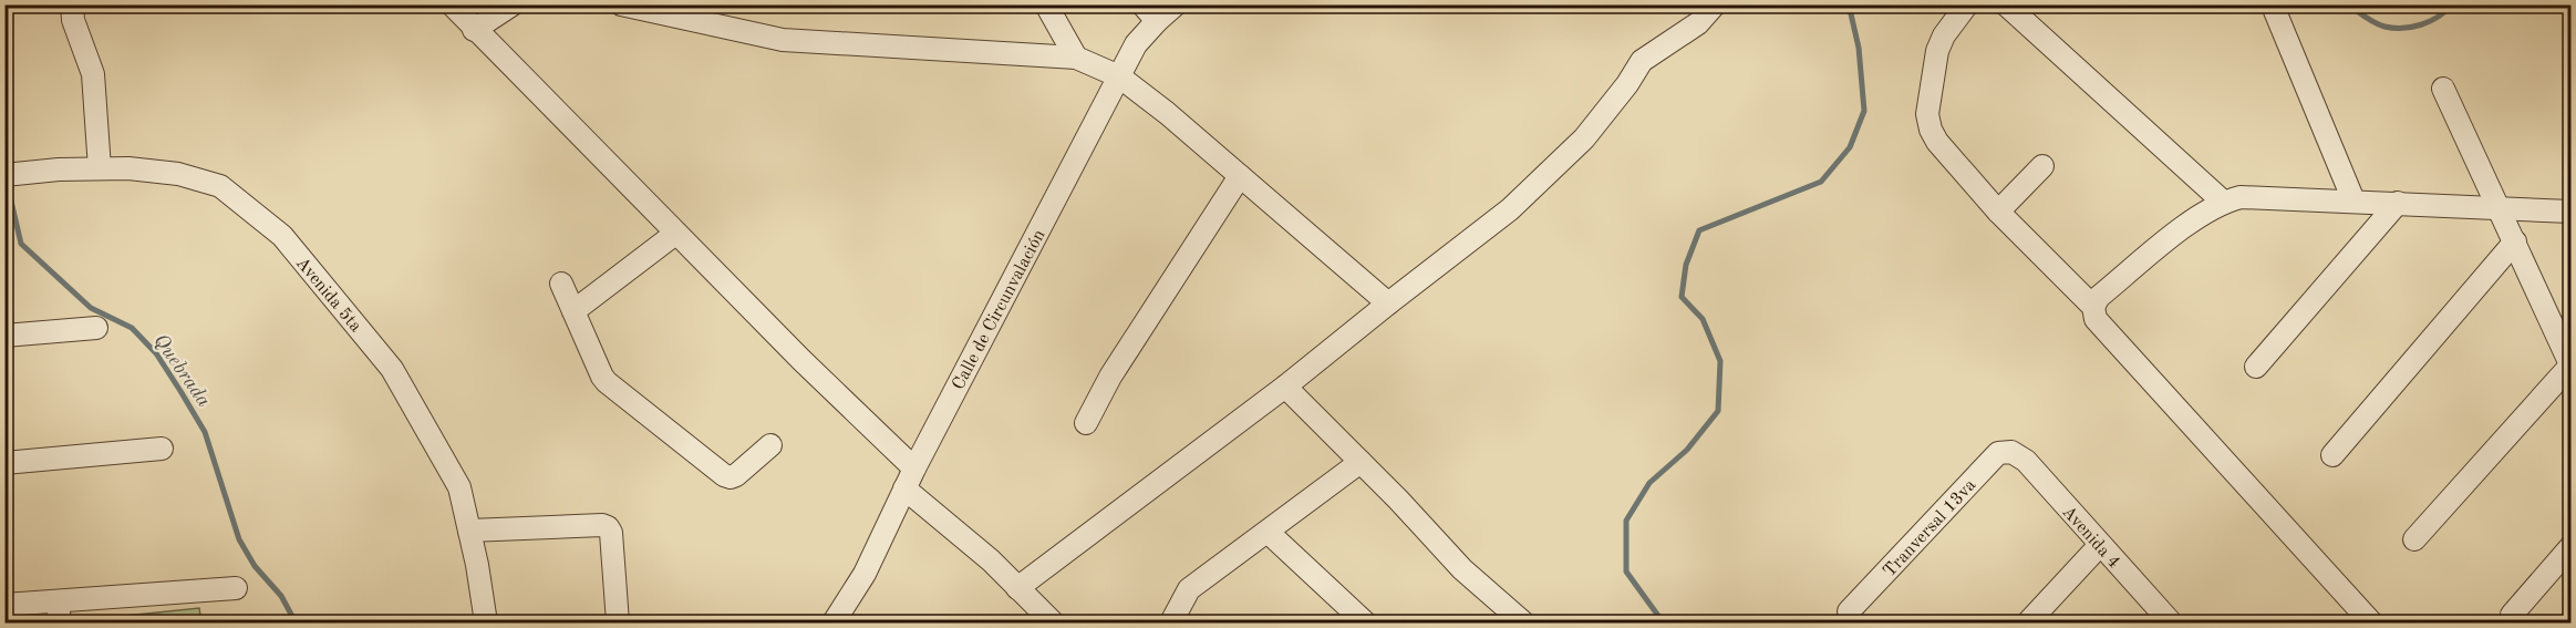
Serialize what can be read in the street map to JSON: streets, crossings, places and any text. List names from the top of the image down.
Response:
{
  "streets": {
    "street": [
      "Avenida 5ta",
      "Calle de Circunvalación",
      "Tranversal 13va",
      "Avenida 4"
    ]
  },
  "crossings": [
    ["Tranversal 13va", "Avenida 4"]
  ],
  "water": ["Quebrada"]
}
